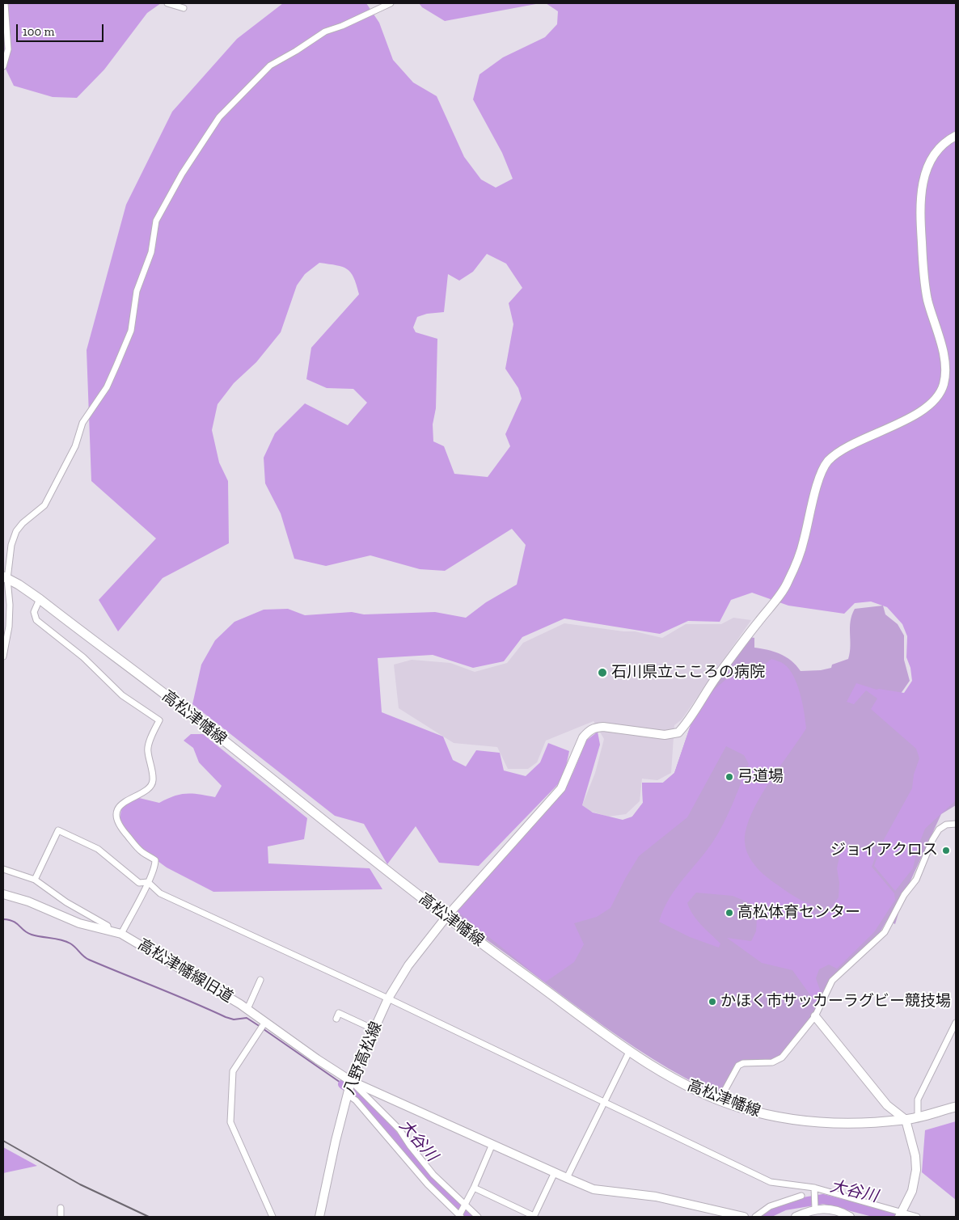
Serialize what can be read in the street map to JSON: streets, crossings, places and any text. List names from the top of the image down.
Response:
{
  "streets": {
    "main road": ["高松津幡線"],
    "street": ["高松津幡線旧道", "八野高松線"]
  },
  "crossings": [
    ["高松津幡線", "八野高松線"],
    ["高松津幡線旧道", "八野高松線"]
  ],
  "water": ["大谷川"],
  "places": [
    "石川県立こころの病院",
    "弓道場",
    "ジョイアクロス",
    "高松体育センター",
    "かほく市サッカーラグビー競技場"
  ],
  "scale_bar": "100 m"
}
